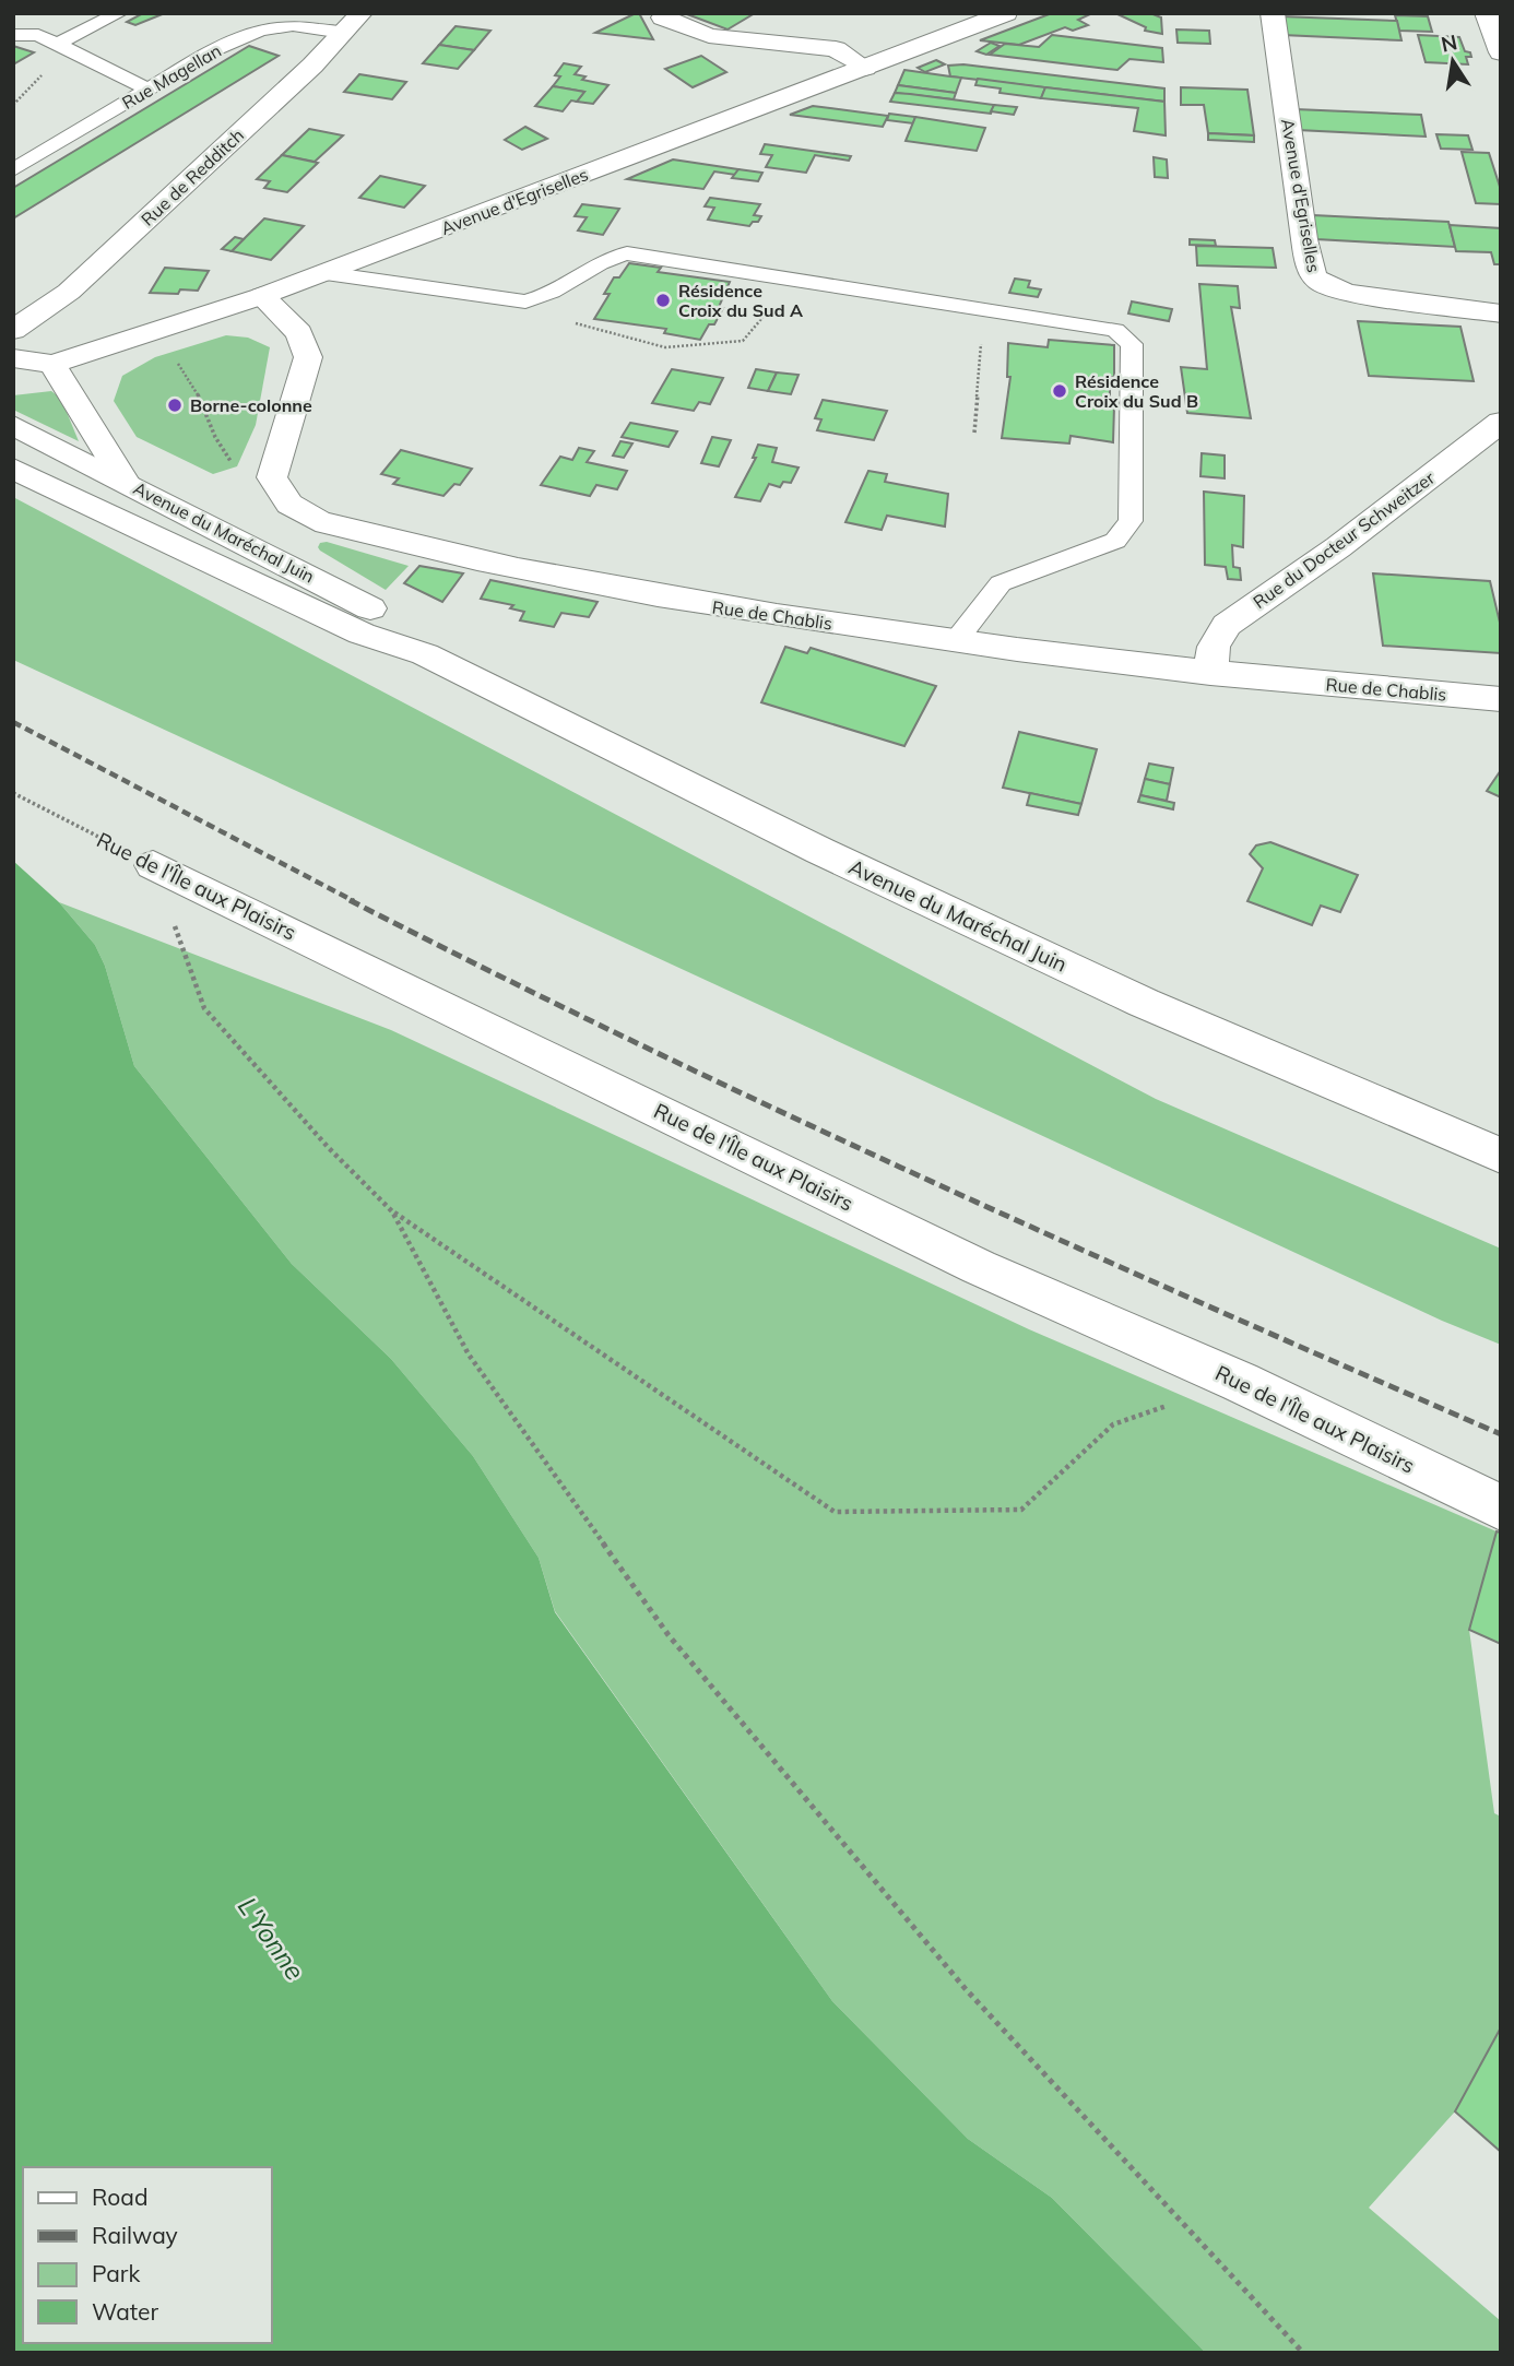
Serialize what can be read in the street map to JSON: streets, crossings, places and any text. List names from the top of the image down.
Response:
{
  "streets": {
    "street": [
      "Rue de Redditch",
      "Avenue d'Egriselles",
      "Avenue du Maréchal Juin",
      "Rue du Docteur Schweitzer",
      "Rue de Chablis",
      "Rue de l'Île aux Plaisirs"
    ],
    "lane": ["Rue Magellan"]
  },
  "crossings": [
    ["Rue Magellan", "Rue de Redditch"],
    ["Rue du Docteur Schweitzer", "Rue de Chablis"]
  ],
  "water": ["L'Yonne"],
  "places": ["Résidence Croix du Sud A", "Résidence Croix du Sud B", "Borne-colonne"],
  "legend": [
    "Road",
    "Railway",
    "Park",
    "Water"
  ],
  "north": "top"
}
